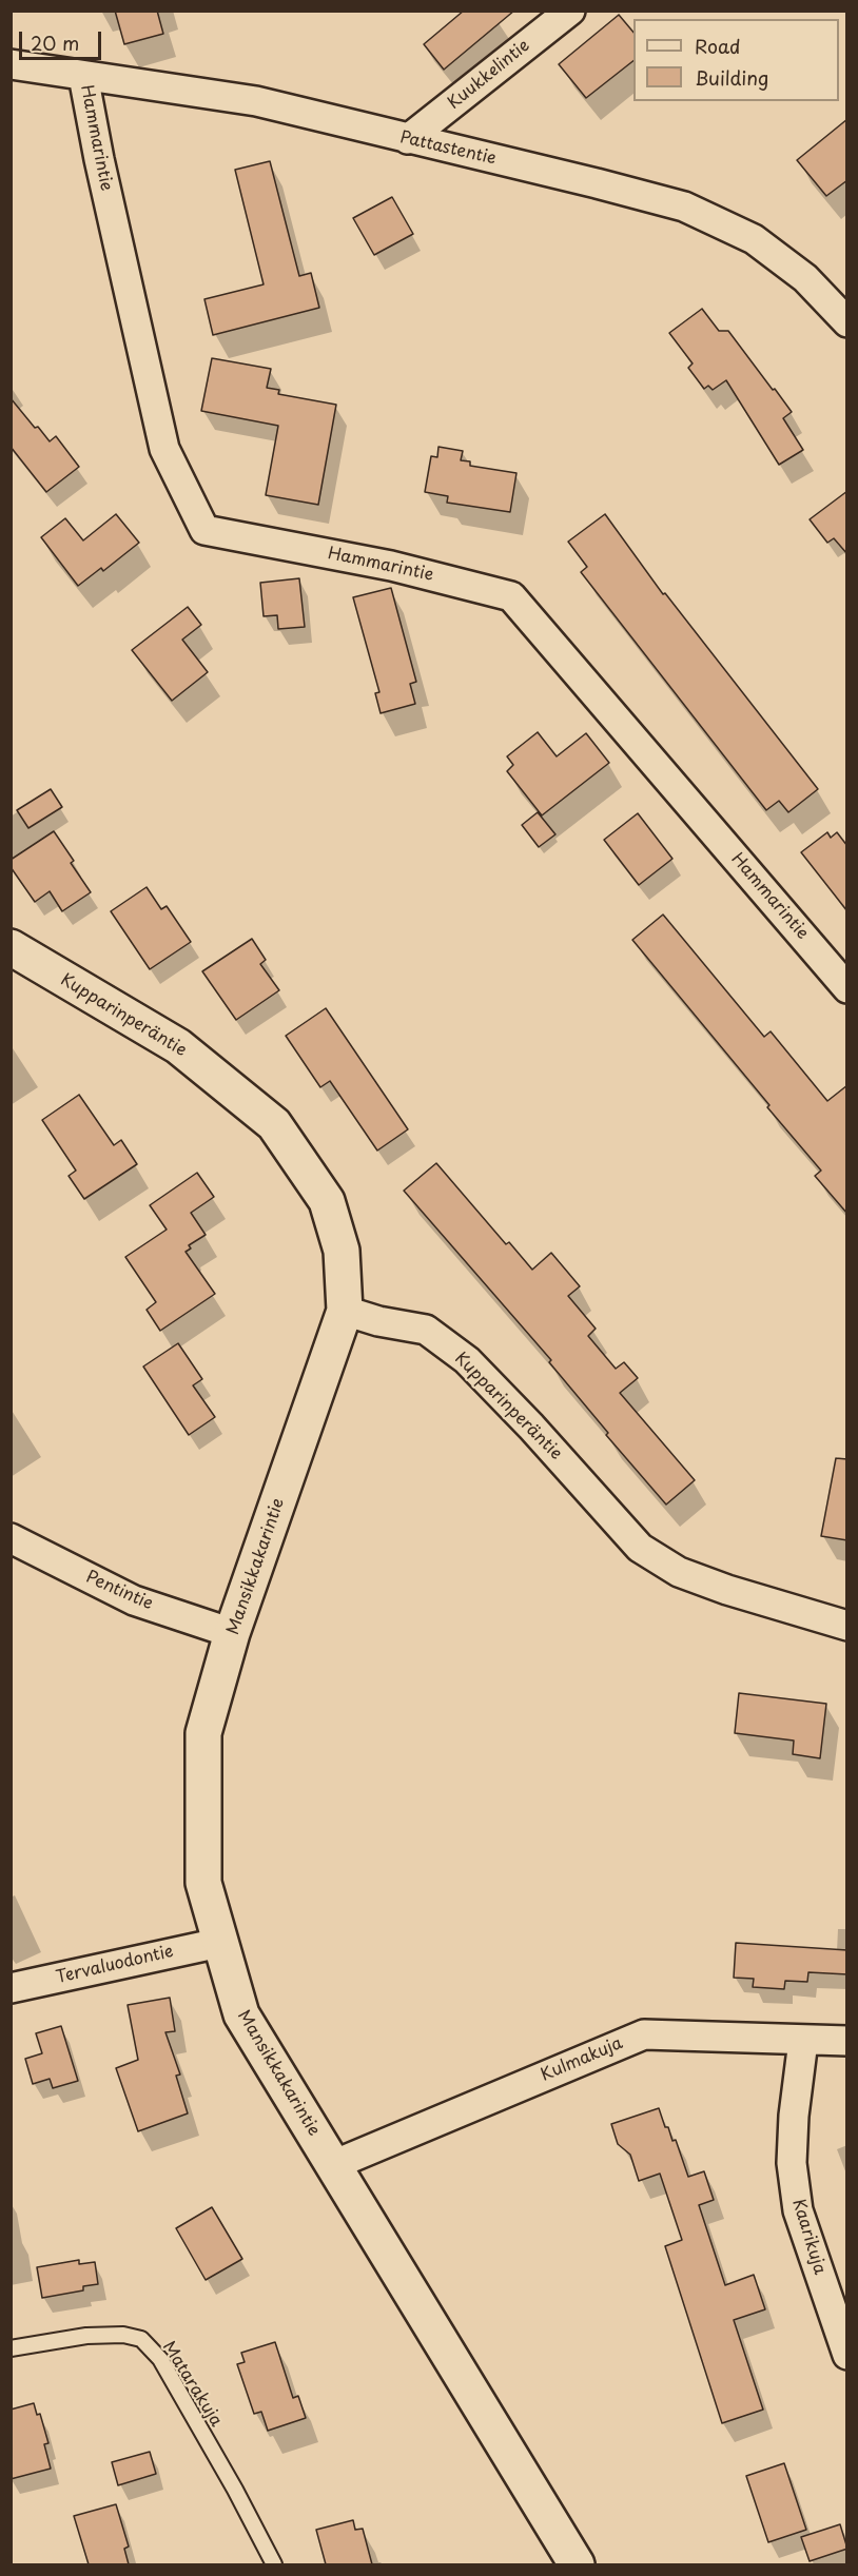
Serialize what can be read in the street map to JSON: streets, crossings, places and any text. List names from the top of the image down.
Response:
{
  "streets": {
    "street": [
      "Kuukkelintie",
      "Hammarintie",
      "Pattastentie",
      "Kupparinperäntie",
      "Mansikkakarintie",
      "Pentintie",
      "Tervaluodontie",
      "Kulmakuja",
      "Kaarikuja"
    ],
    "lane": ["Matarakuja"]
  },
  "crossings": [
    ["Kuukkelintie", "Pattastentie"],
    ["Hammarintie", "Pattastentie"],
    ["Kupparinperäntie", "Mansikkakarintie"],
    ["Mansikkakarintie", "Pentintie"],
    ["Mansikkakarintie", "Tervaluodontie"],
    ["Mansikkakarintie", "Kulmakuja"],
    ["Kulmakuja", "Kaarikuja"]
  ],
  "legend": ["Road", "Building"],
  "scale_bar": "20 m"
}
